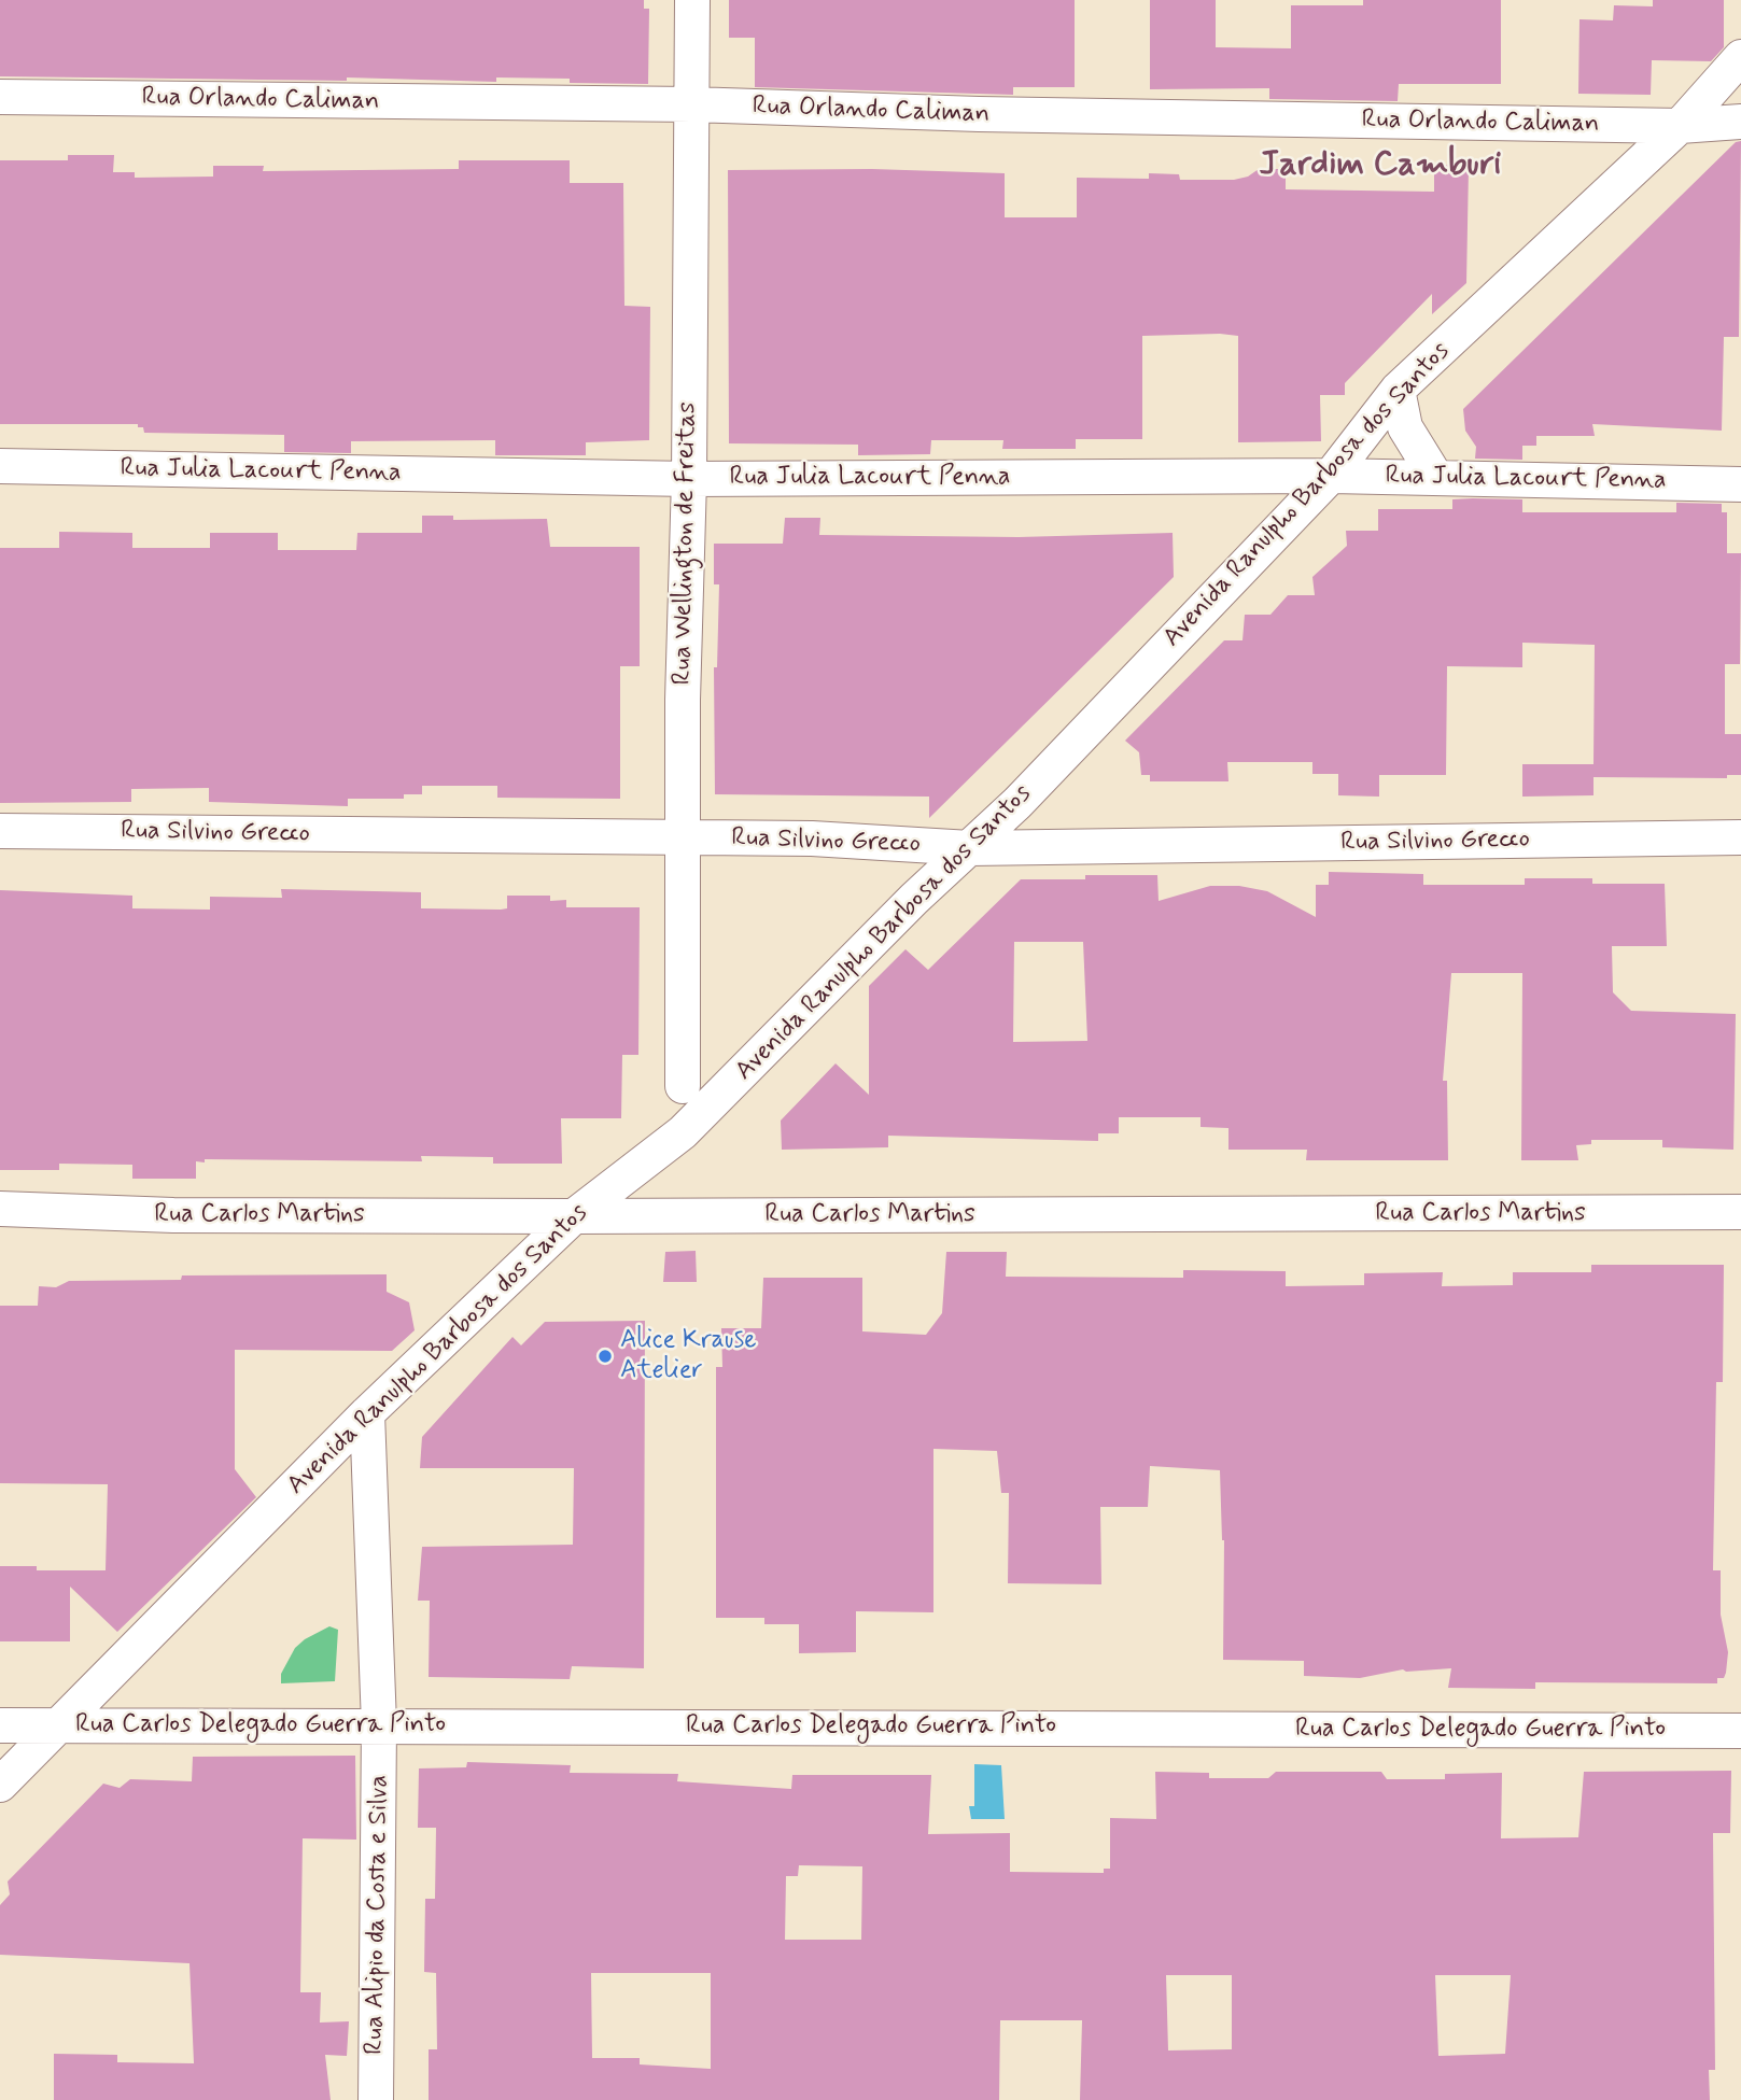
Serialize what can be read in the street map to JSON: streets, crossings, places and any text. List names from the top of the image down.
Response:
{
  "streets": {
    "street": [
      "Rua Orlando Caliman",
      "Rua Julia Lacourt Penna",
      "Avenida Ranulpho Barbosa dos Santos",
      "Rua Wellington de Freitas",
      "Rua Silvino Grecco",
      "Rua Carlos Martins",
      "Rua Carlos Delegado Guerra Pinto",
      "Rua Alipio da Costa e Silva"
    ]
  },
  "crossings": [
    ["Rua Orlando Caliman", "Avenida Ranulpho Barbosa dos Santos"],
    ["Rua Orlando Caliman", "Rua Wellington de Freitas"],
    ["Rua Julia Lacourt Penna", "Avenida Ranulpho Barbosa dos Santos"],
    ["Rua Julia Lacourt Penna", "Rua Wellington de Freitas"],
    ["Avenida Ranulpho Barbosa dos Santos", "Rua Silvino Grecco"],
    ["Avenida Ranulpho Barbosa dos Santos", "Rua Carlos Martins"],
    ["Avenida Ranulpho Barbosa dos Santos", "Rua Carlos Delegado Guerra Pinto"],
    ["Avenida Ranulpho Barbosa dos Santos", "Rua Alipio da Costa e Silva"],
    ["Rua Wellington de Freitas", "Rua Silvino Grecco"],
    ["Rua Carlos Delegado Guerra Pinto", "Rua Alipio da Costa e Silva"]
  ],
  "districts": ["Jardim Camburi"],
  "places": ["Alice Krause Atelier"]
}
